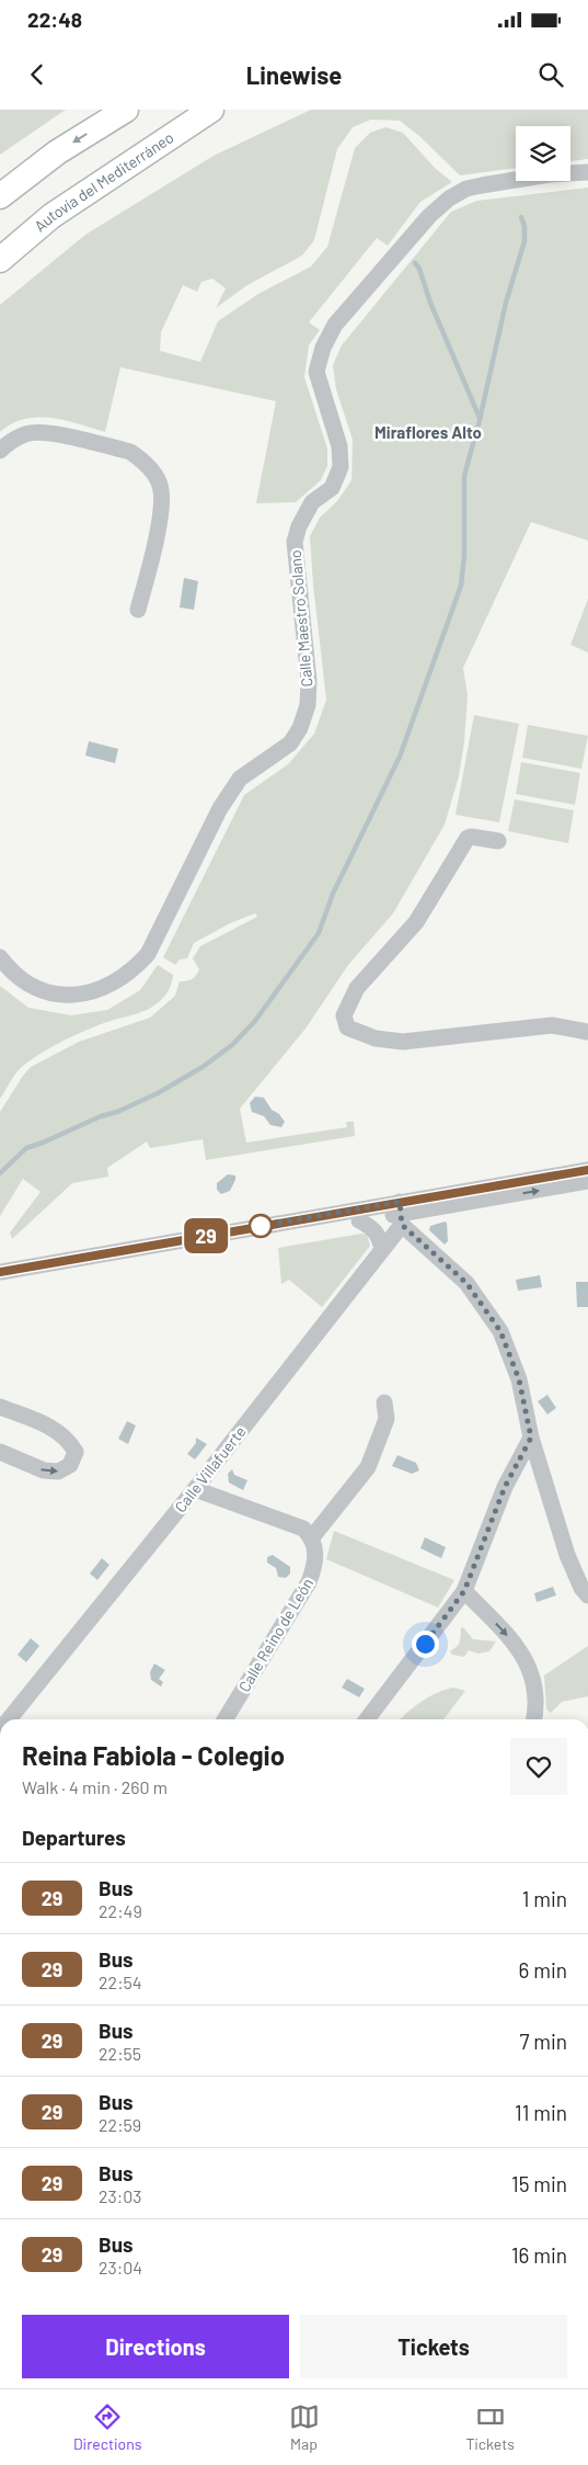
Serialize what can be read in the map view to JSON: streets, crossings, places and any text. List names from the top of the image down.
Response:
{
  "streets": {
    "highway": ["Autovía del Mediterráneo"],
    "street": ["Calle Maestro Solano", "Calle Villafuerte", "Calle Reino de León"]
  },
  "districts": ["Miraflores Alto"],
  "lines": ["bus line 29"],
  "page": {
    "status": "22:48",
    "header": "Linewise",
    "on_map": "29",
    "heading": [
      ["Reina Fabiola - Colegio", "Walk · 4 min · 260 m"],
      "Departures"
    ],
    "list": [
      {
        "mark": "29",
        "name": "Bus",
        "note": "22:49",
        "value": "1 min"
      },
      {
        "mark": "29",
        "name": "Bus",
        "note": "22:54",
        "value": "6 min"
      },
      {
        "mark": "29",
        "name": "Bus",
        "note": "22:55",
        "value": "7 min"
      },
      {
        "mark": "29",
        "name": "Bus",
        "note": "22:59",
        "value": "11 min"
      },
      {
        "mark": "29",
        "name": "Bus",
        "note": "23:03",
        "value": "15 min"
      },
      {
        "mark": "29",
        "name": "Bus",
        "note": "23:04",
        "value": "16 min"
      }
    ],
    "buttons": ["Directions", "Tickets"],
    "tabs": ["Directions", "Map", "Tickets"]
  }
}
